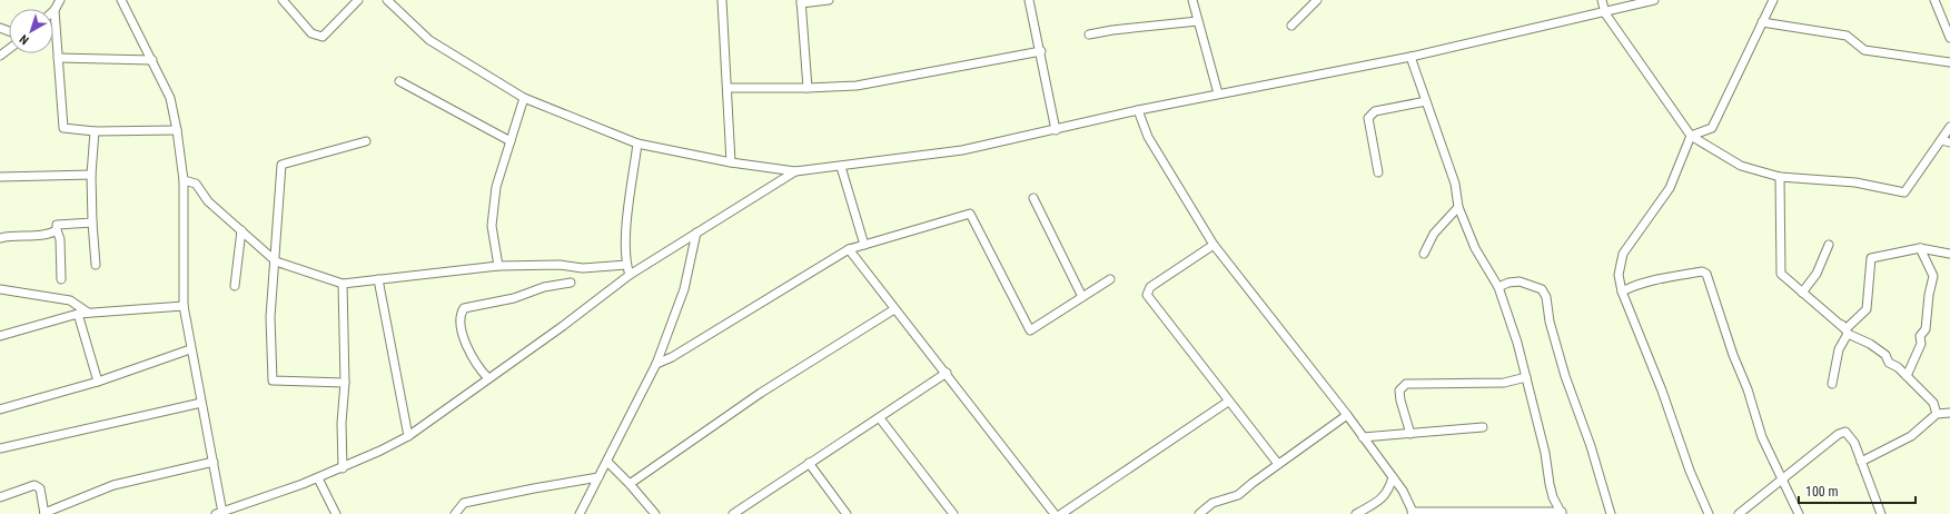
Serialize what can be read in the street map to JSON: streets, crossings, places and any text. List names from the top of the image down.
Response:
{
  "scale_bar": "100 m",
  "north": "bottom left"
}
